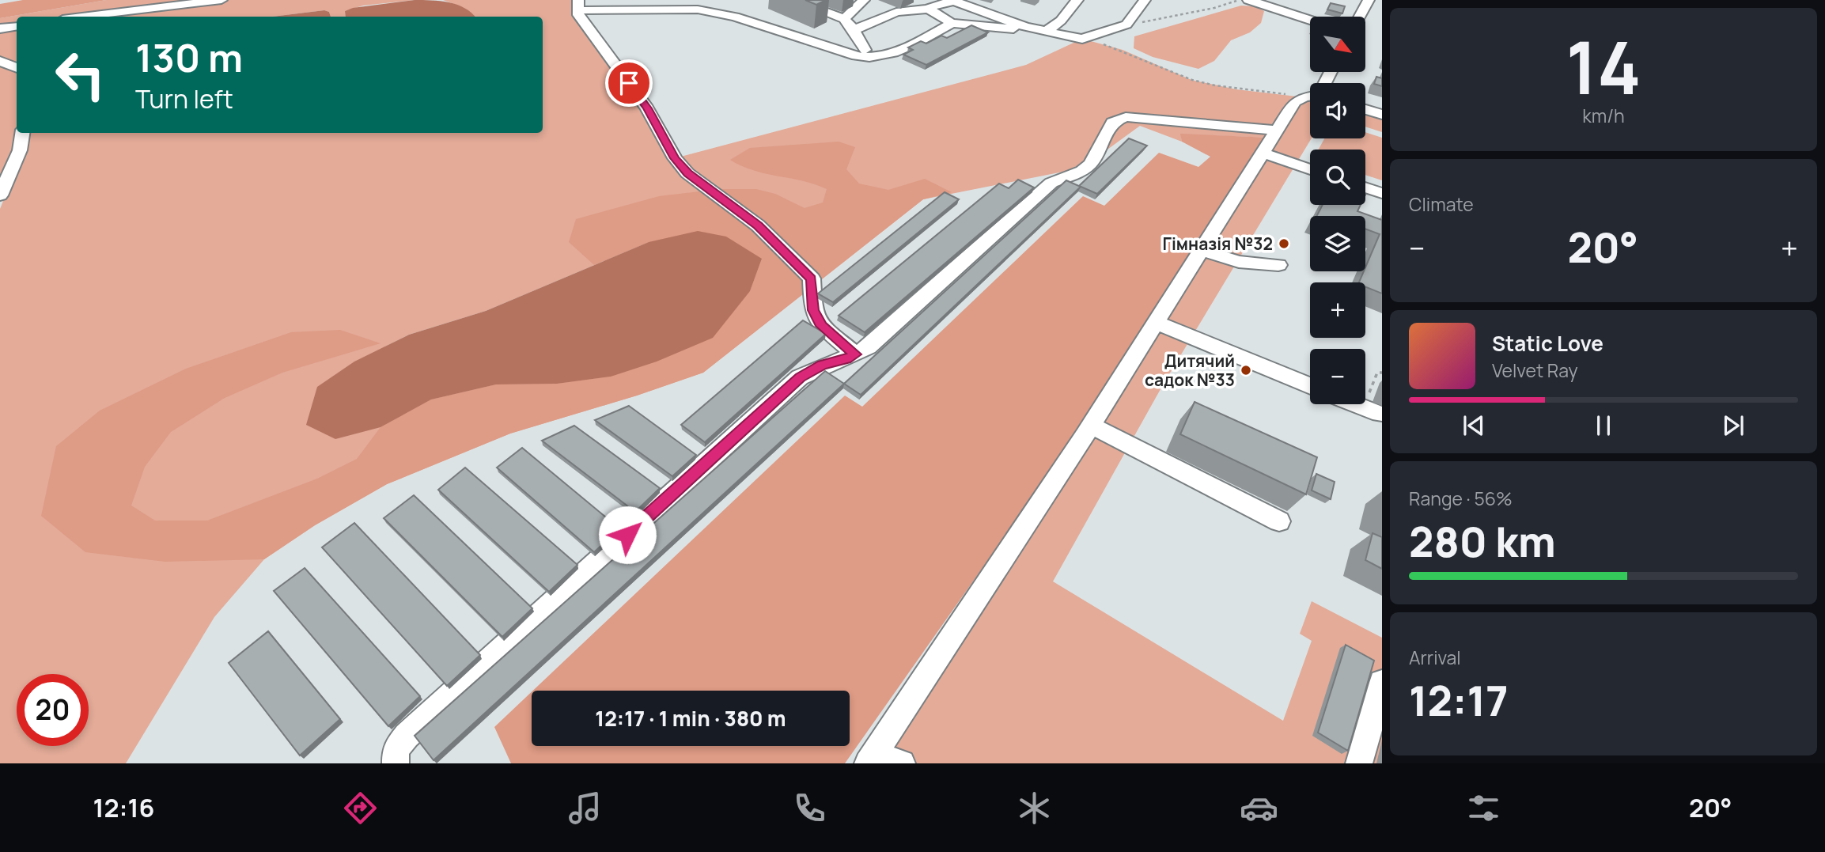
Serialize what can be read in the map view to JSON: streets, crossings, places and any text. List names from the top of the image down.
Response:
{
  "places": ["Гімназія №32", "Дитячий садок №33"],
  "north": "bottom right",
  "page": {
    "tile": [
      ["14", "km/h"],
      "Climate",
      ["Range · 56%", "280 km"],
      ["Arrival", "12:17"]
    ],
    "map_buttons": ["+", "−"],
    "turn": ["130 m", "Turn left"],
    "heat": ["−", "20°", "+"],
    "song": ["Static Love", "Velvet Ray"],
    "limit": "20",
    "trip": "12:17 · 1 min · 380 m",
    "tabs": ["12:16", "20°"]
  }
}
